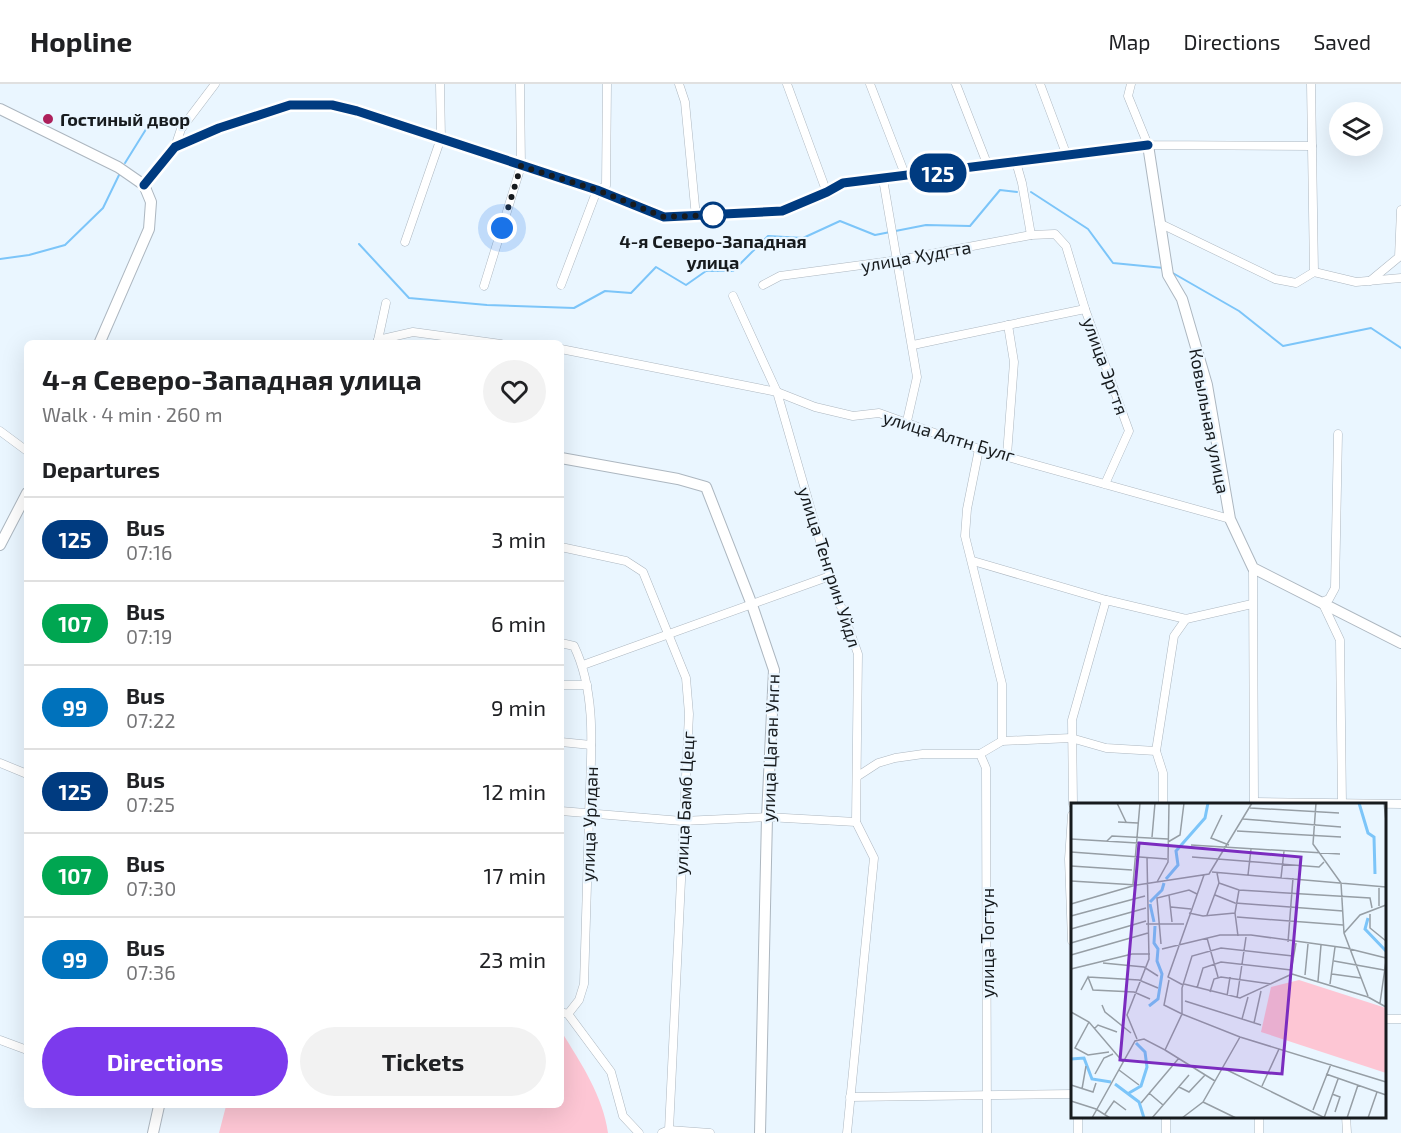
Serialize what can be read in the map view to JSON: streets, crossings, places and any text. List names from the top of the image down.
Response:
{
  "streets": {
    "street": [
      "улица Худгта",
      "улица Эргтя",
      "Ковыльная улица",
      "улица Алтн Булг",
      "улица Тенгрин Уйдл",
      "улица Цаган Унгн",
      "улица Бамб Цецг",
      "улица Урлдан",
      "улица Тогтун"
    ]
  },
  "crossings": [
    ["улица Худгта", "улица Эргтя"],
    ["улица Эргтя", "улица Алтн Булг"],
    ["Ковыльная улица", "улица Алтн Булг"],
    ["улица Алтн Булг", "улица Тенгрин Уйдл"]
  ],
  "places": ["Гостиный двор", "4-я Северо-Западная улица"],
  "lines": ["bus line 125"],
  "page": {
    "header": "Hopline",
    "nav": ["Map", "Directions", "Saved"],
    "on_map": "125",
    "heading": [
      ["4-я Северо-Западная улица", "Walk · 4 min · 260 m"],
      "Departures"
    ],
    "list": [
      {
        "mark": "125",
        "name": "Bus",
        "note": "07:16",
        "value": "3 min"
      },
      {
        "mark": "107",
        "name": "Bus",
        "note": "07:19",
        "value": "6 min"
      },
      {
        "mark": "99",
        "name": "Bus",
        "note": "07:22",
        "value": "9 min"
      },
      {
        "mark": "125",
        "name": "Bus",
        "note": "07:25",
        "value": "12 min"
      },
      {
        "mark": "107",
        "name": "Bus",
        "note": "07:30",
        "value": "17 min"
      },
      {
        "mark": "99",
        "name": "Bus",
        "note": "07:36",
        "value": "23 min"
      }
    ],
    "buttons": ["Directions", "Tickets"]
  }
}
